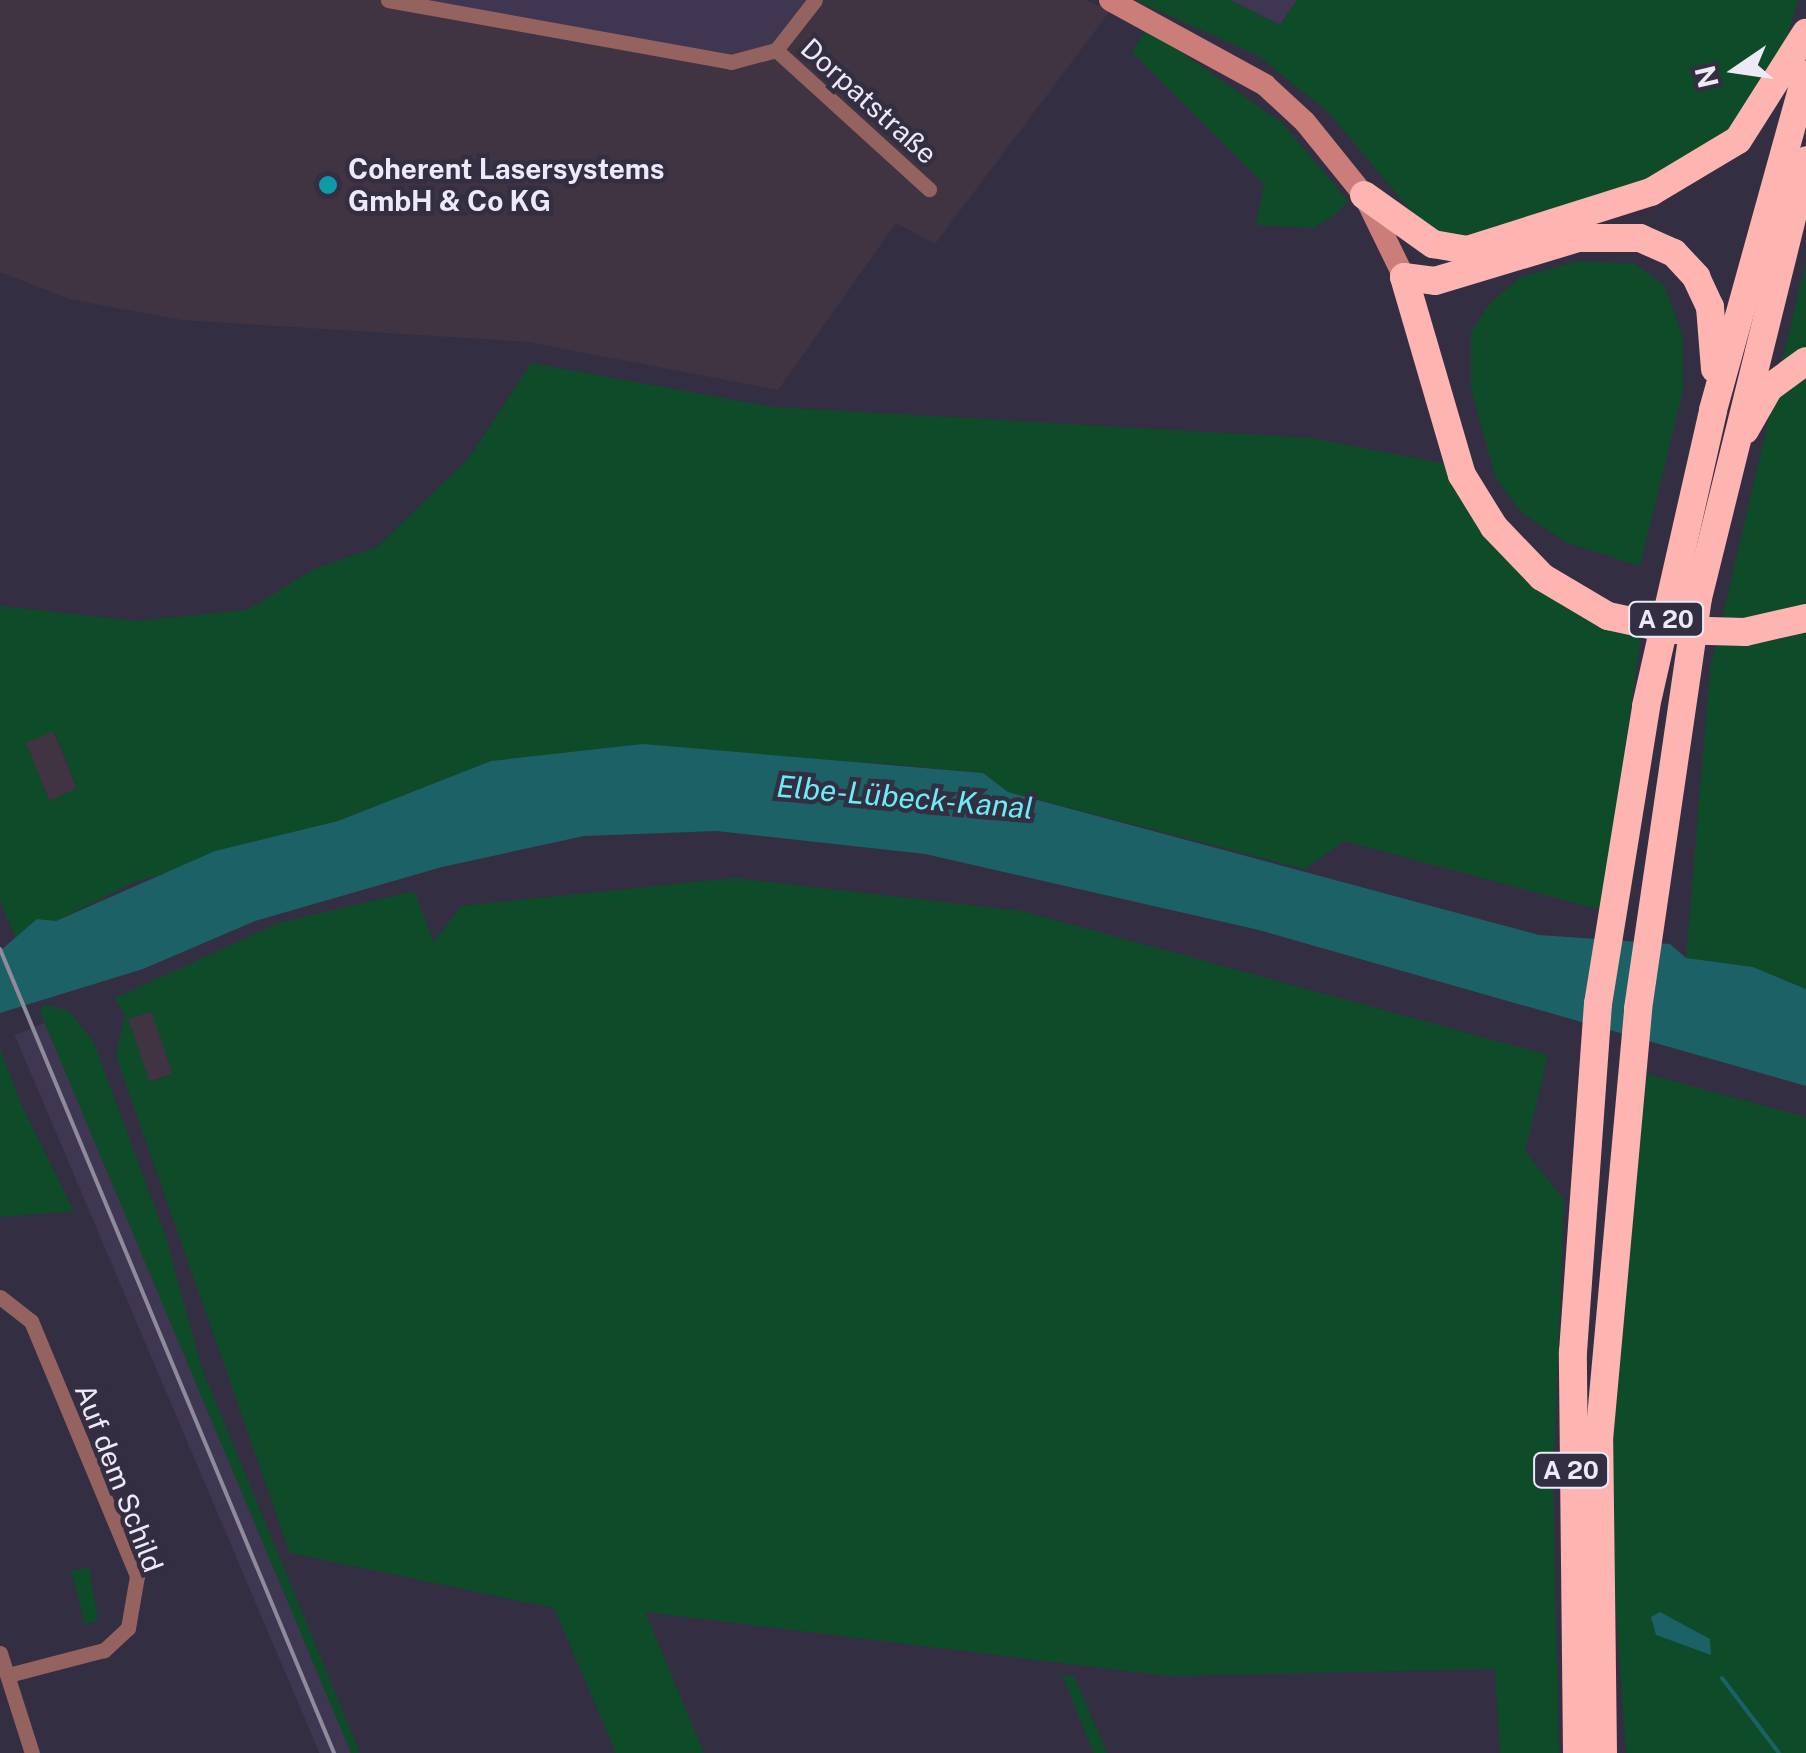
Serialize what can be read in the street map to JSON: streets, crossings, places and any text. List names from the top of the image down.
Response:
{
  "streets": {
    "highway": ["A 20"],
    "street": ["Dorpatstraße", "Auf dem Schild"]
  },
  "water": ["Elbe-Lübeck-Kanal"],
  "places": ["Coherent Lasersystems GmbH & Co KG"],
  "north": "left"
}
